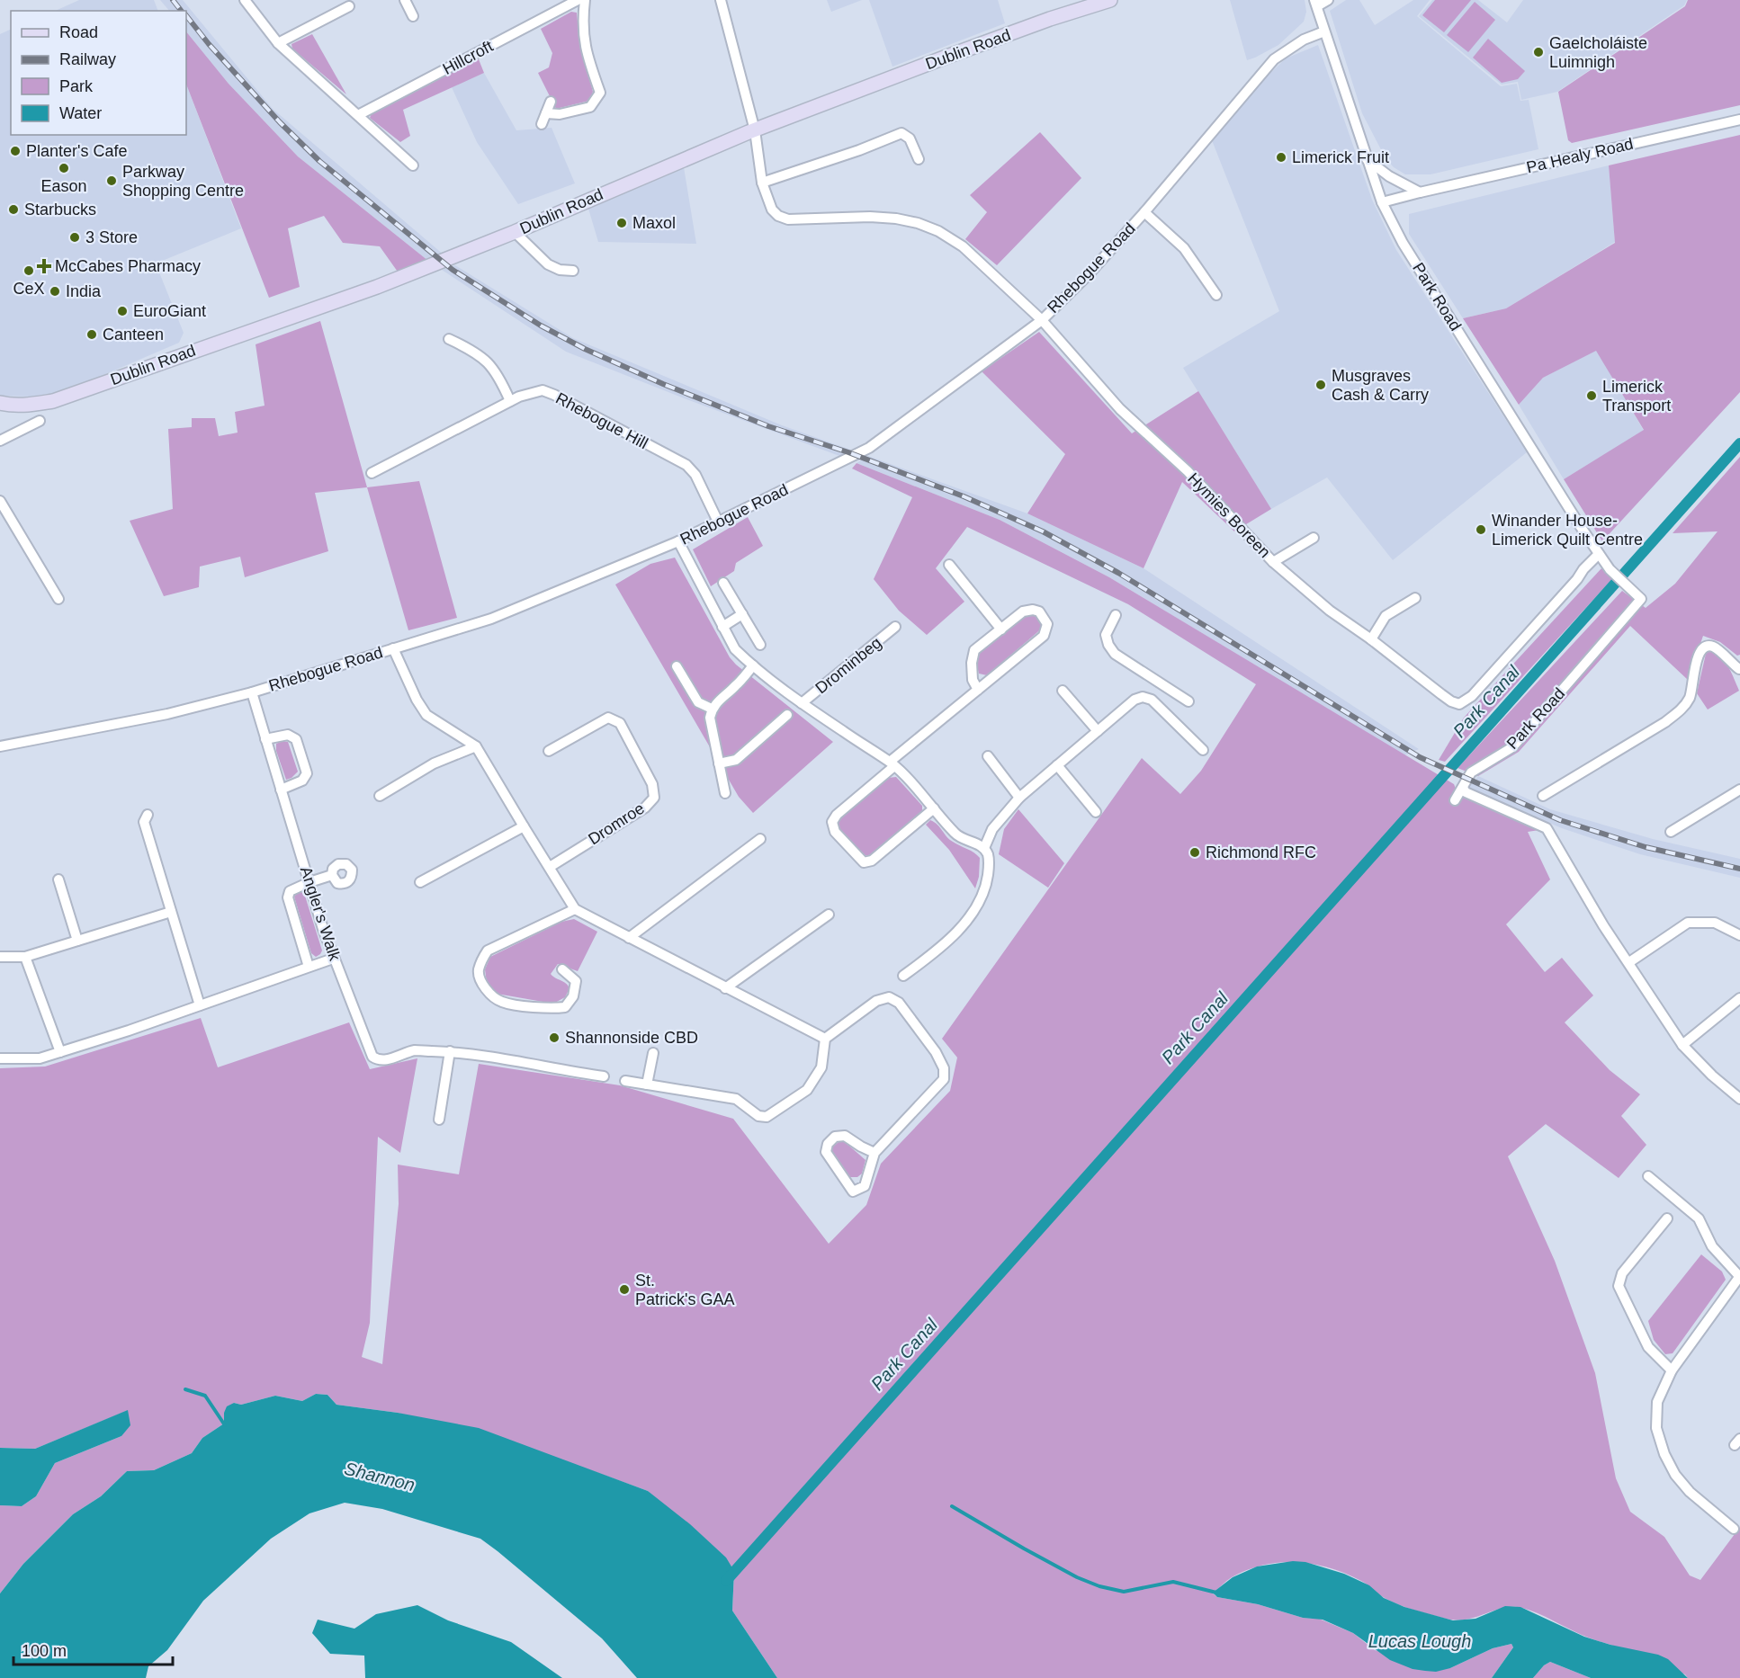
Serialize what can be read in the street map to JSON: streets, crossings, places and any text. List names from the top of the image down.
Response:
{
  "streets": {
    "main road": ["Dublin Road"],
    "street": [
      "Hillcroft",
      "Pa Healy Road",
      "Rhebogue Road",
      "Park Road",
      "Rhebogue Hill",
      "Hymies Boreen",
      "Drominbeg",
      "Dromroe",
      "Angler's Walk"
    ]
  },
  "crossings": [
    ["Dublin Road", "Hymies Boreen"],
    ["Pa Healy Road", "Park Road"],
    ["Rhebogue Road", "Park Road"],
    ["Rhebogue Road", "Rhebogue Hill"],
    ["Rhebogue Road", "Hymies Boreen"],
    ["Rhebogue Road", "Drominbeg"],
    ["Rhebogue Road", "Angler's Walk"],
    ["Park Road", "Hymies Boreen"]
  ],
  "water": ["Park Canal", "Shannon", "Lucas Lough"],
  "places": {
    "other": [
      "Gaelcholáiste Luimnigh",
      "Planter's Cafe",
      "Limerick Fruit",
      "Eason",
      "Parkway Shopping Centre",
      "Starbucks",
      "Maxol",
      "3 Store",
      "CeX",
      "India",
      "EuroGiant",
      "Canteen",
      "Musgraves Cash & Carry",
      "Limerick Transport",
      "Winander House- Limerick Quilt Centre",
      "Richmond RFC",
      "Shannonside CBD",
      "St. Patrick's GAA"
    ],
    "health": ["McCabes Pharmacy"]
  },
  "legend": [
    "Road",
    "Railway",
    "Park",
    "Water"
  ],
  "scale_bar": "100 m"
}
